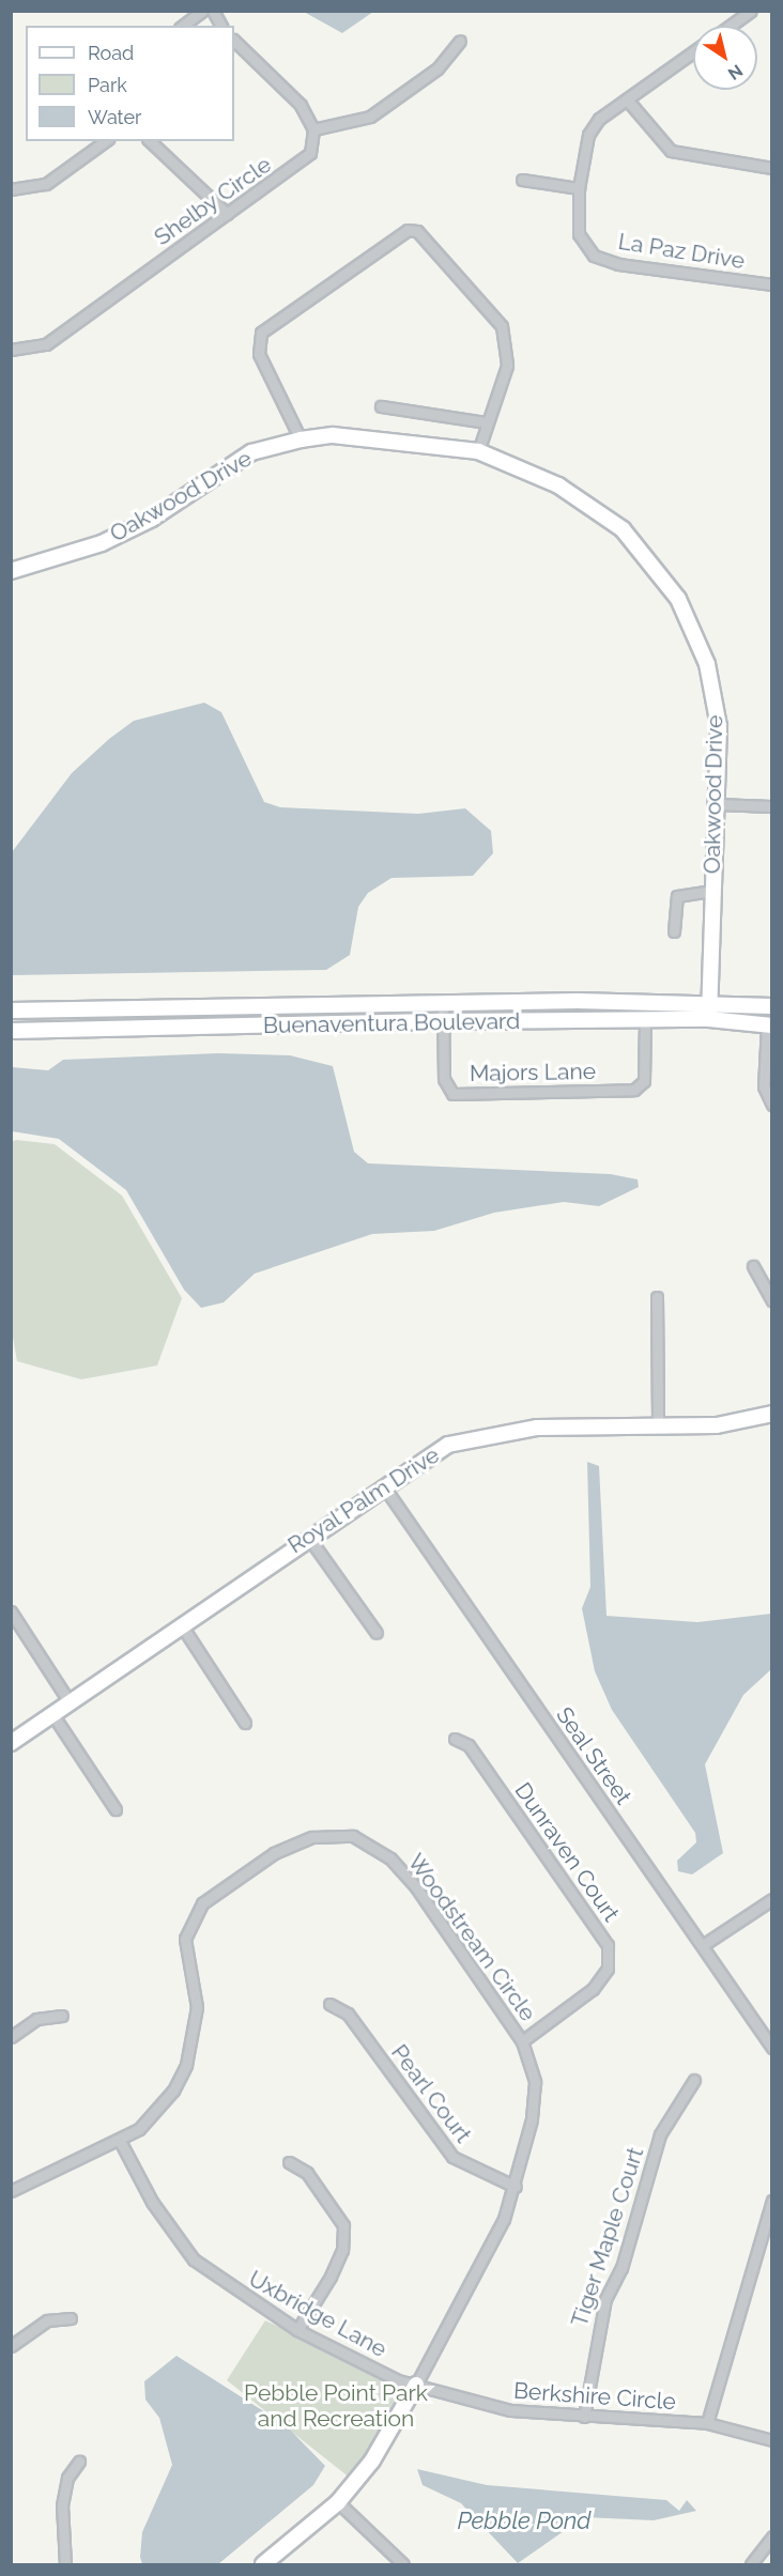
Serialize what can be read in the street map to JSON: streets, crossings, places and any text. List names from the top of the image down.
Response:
{
  "streets": {
    "street": [
      "Shelby Circle",
      "La Paz Drive",
      "Oakwood Drive",
      "Buenaventura Boulevard",
      "Majors Lane",
      "Royal Palm Drive",
      "Seal Street",
      "Dunraven Court",
      "Woodstream Circle",
      "Pearl Court",
      "Tiger Maple Court",
      "Uxbridge Lane",
      "Berkshire Circle"
    ]
  },
  "crossings": [
    ["Oakwood Drive", "Buenaventura Boulevard"],
    ["Buenaventura Boulevard", "Majors Lane"],
    ["Royal Palm Drive", "Seal Street"],
    ["Dunraven Court", "Woodstream Circle"],
    ["Woodstream Circle", "Pearl Court"],
    ["Woodstream Circle", "Uxbridge Lane"],
    ["Woodstream Circle", "Berkshire Circle"],
    ["Tiger Maple Court", "Berkshire Circle"],
    ["Uxbridge Lane", "Berkshire Circle"]
  ],
  "water": ["Pebble Pond"],
  "parks": ["Pebble Point Park and Recreation"],
  "legend": ["Road", "Park", "Water"],
  "north": "bottom right"
}
